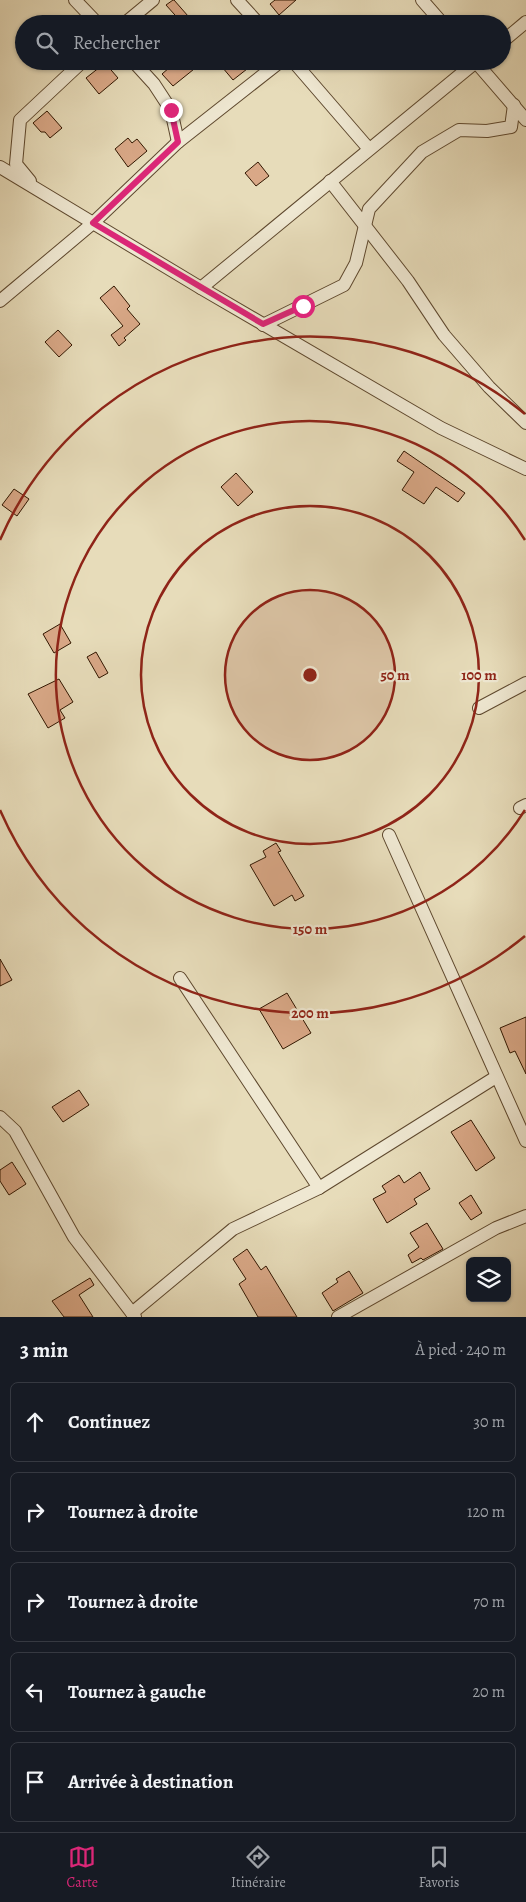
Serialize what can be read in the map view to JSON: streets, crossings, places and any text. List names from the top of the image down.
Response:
{
  "page": {
    "search": "Rechercher",
    "heading": ["3 min", "À pied · 240 m"],
    "list": [
      ["Continuez", "30 m"],
      ["Tournez à droite", "120 m"],
      ["Tournez à droite", "70 m"],
      ["Tournez à gauche", "20 m"],
      "Arrivée à destination"
    ],
    "nav": ["Carte", "Itinéraire", "Favoris"]
  },
  "rings": [
    "50 m",
    "100 m",
    "150 m",
    "200 m"
  ]
}
